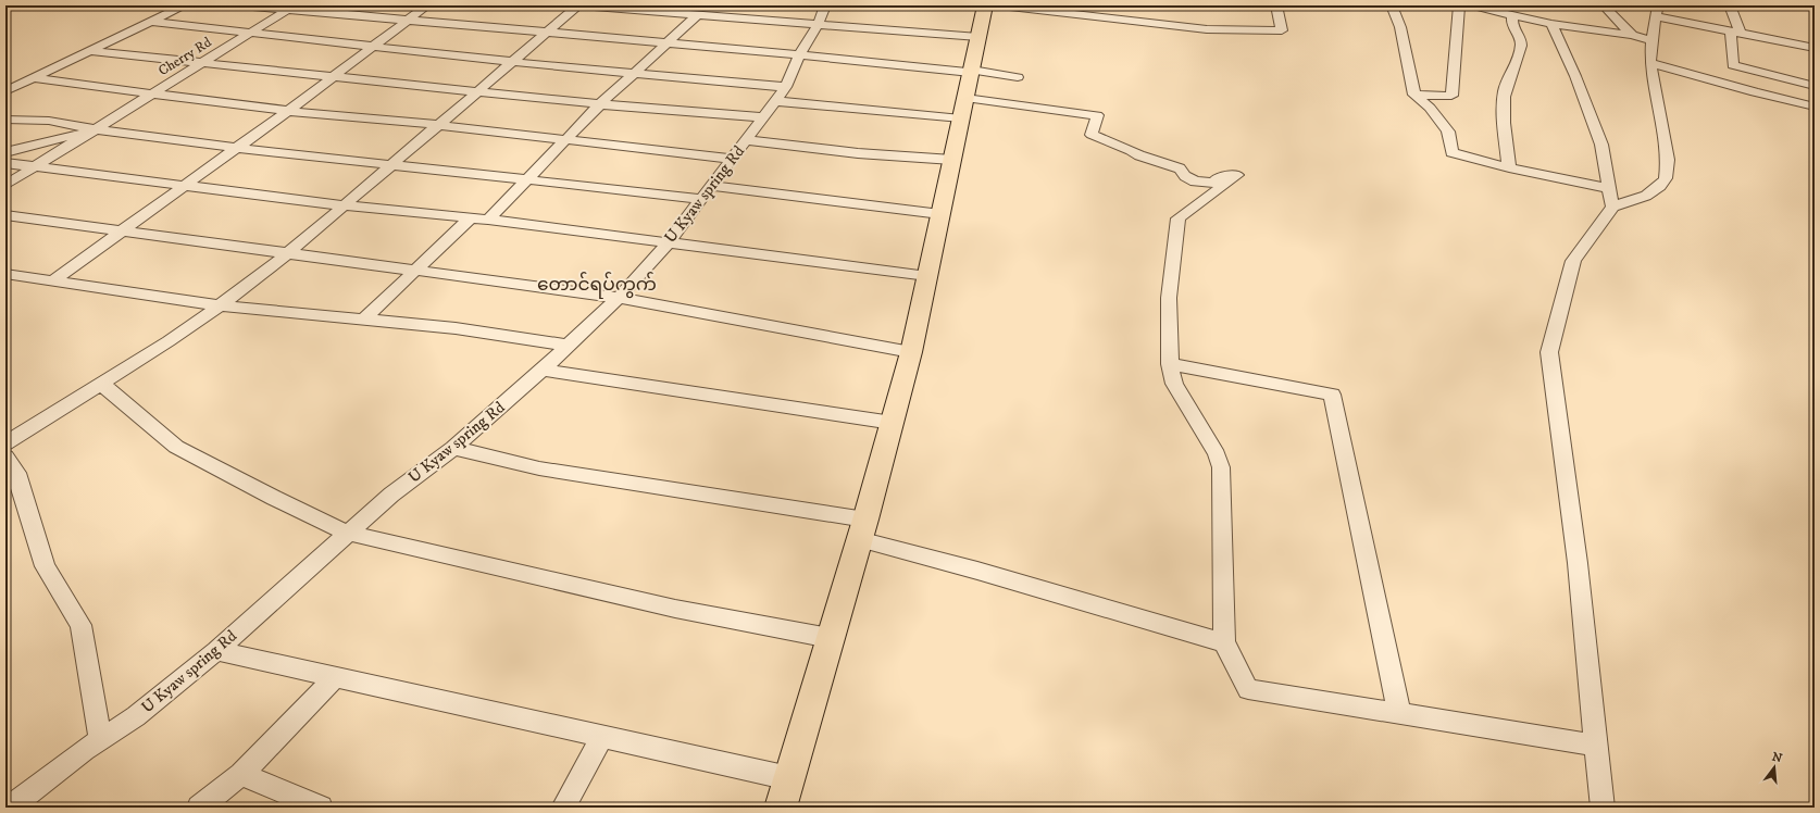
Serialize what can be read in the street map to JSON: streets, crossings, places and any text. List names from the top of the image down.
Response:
{
  "streets": {
    "street": ["Cherry Rd", "U Kyaw spring Rd"]
  },
  "districts": ["တောင်ရပ်ကွက်"],
  "north": "top"
}
